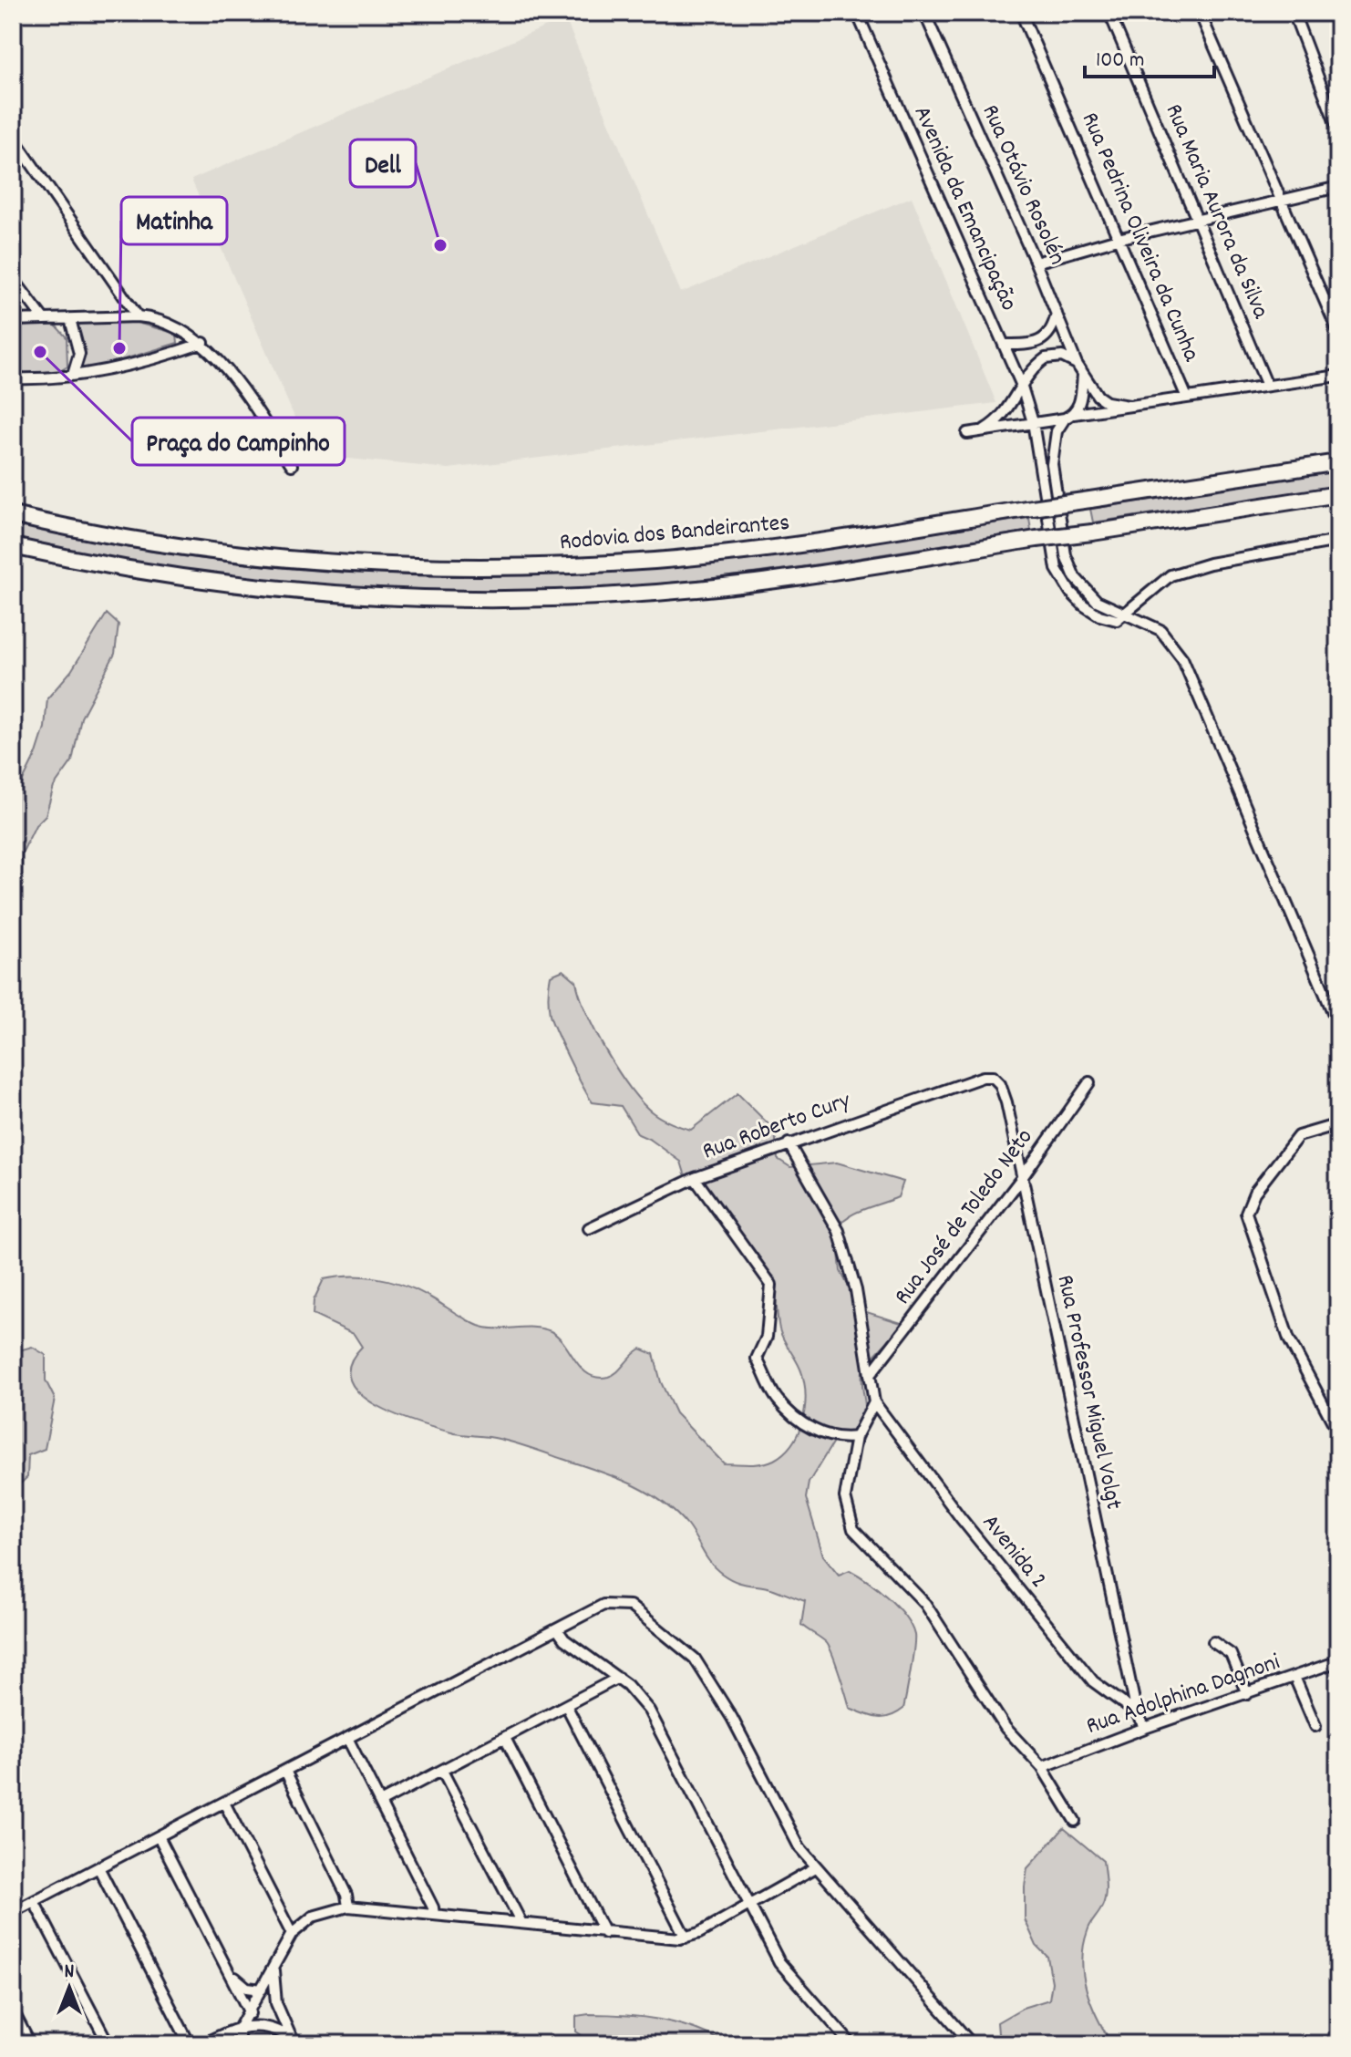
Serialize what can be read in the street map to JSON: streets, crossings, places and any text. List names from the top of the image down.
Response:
{
  "streets": {
    "highway": ["Rodovia dos Bandeirantes"],
    "street": [
      "Rua Otávio Rosolén",
      "Avenida da Emancipação",
      "Rua Maria Aurora da Silva",
      "Rua Pedrina Oliveira da Cunha",
      "Rua Roberto Cury",
      "Rua José de Toledo Neto",
      "Rua Professor Miguel Volgt",
      "Avenida 2",
      "Rua Adolphina Dagnoni"
    ]
  },
  "crossings": [
    ["Rua Otávio Rosolén", "Avenida da Emancipação"],
    ["Rua Roberto Cury", "Rua Professor Miguel Volgt"],
    ["Rua José de Toledo Neto", "Rua Professor Miguel Volgt"],
    ["Rua Professor Miguel Volgt", "Avenida 2"],
    ["Rua Professor Miguel Volgt", "Rua Adolphina Dagnoni"]
  ],
  "places": ["Dell", "Matinha", "Praça do Campinho"],
  "scale_bar": "100 m",
  "north": "top"
}
